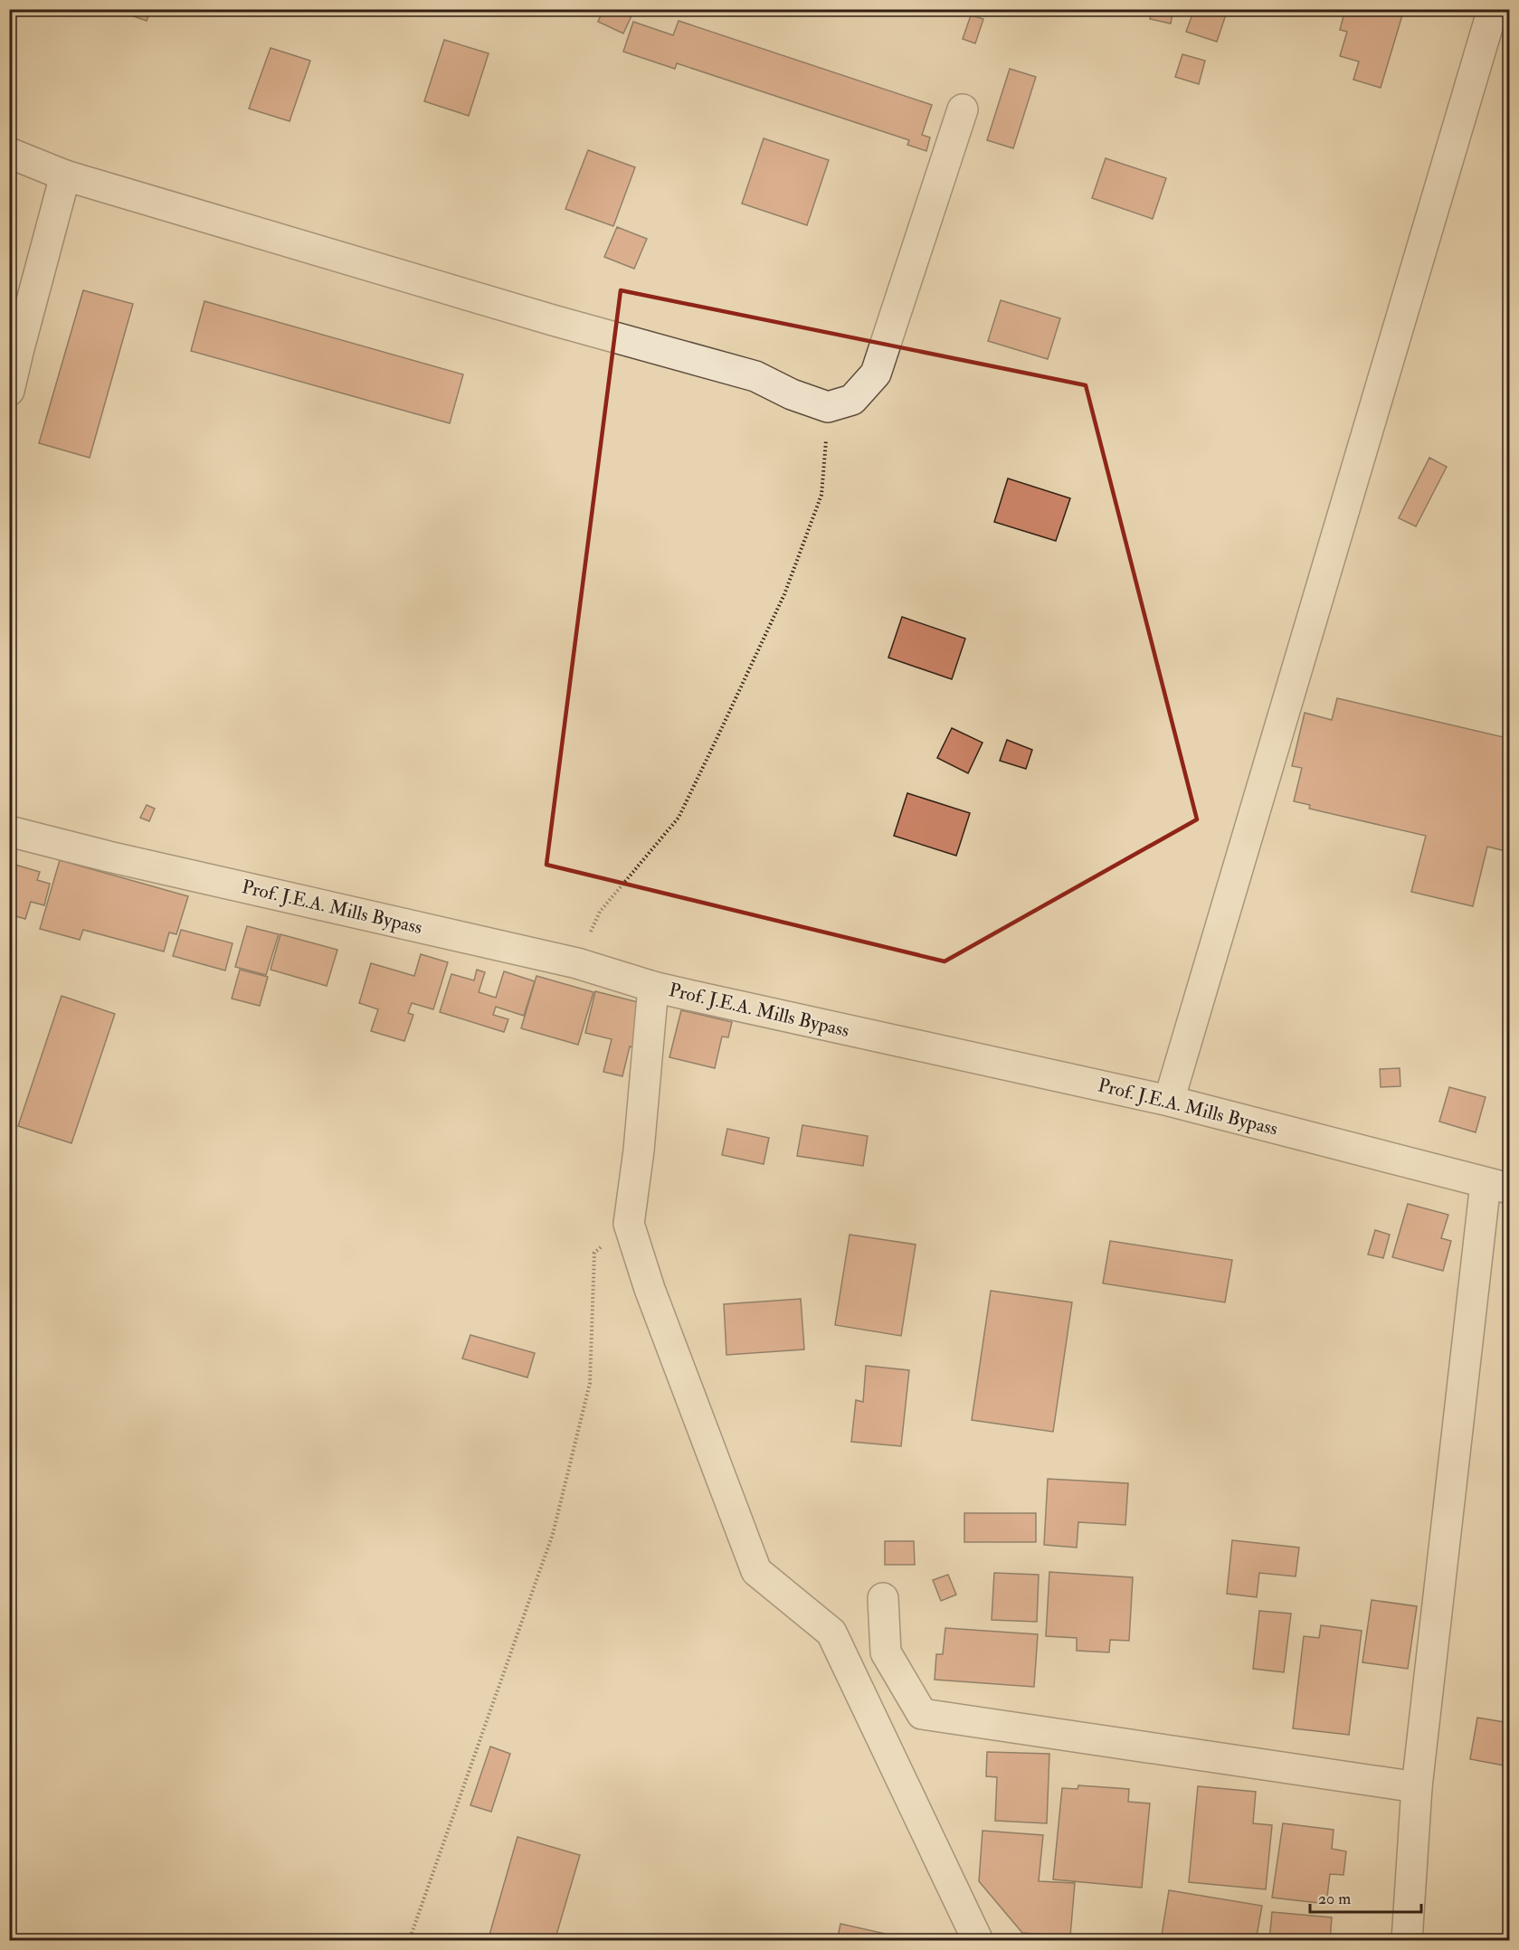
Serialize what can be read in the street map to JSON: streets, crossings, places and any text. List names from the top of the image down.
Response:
{
  "streets": {
    "street": ["Prof. J.E.A. Mills Bypass"]
  },
  "scale_bar": "20 m"
}
